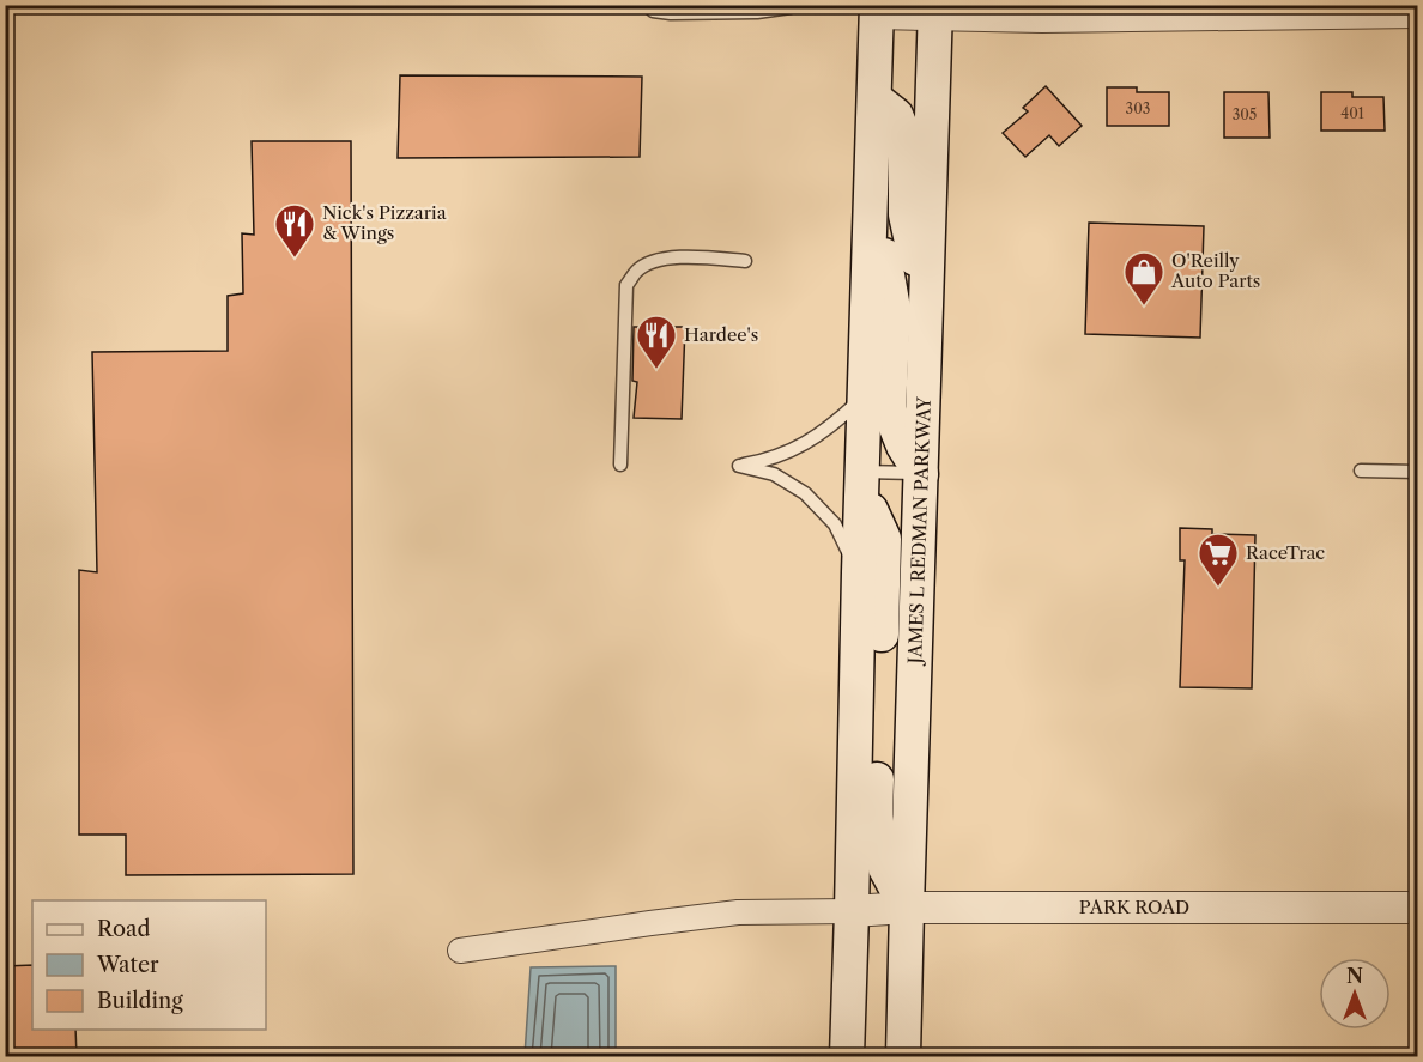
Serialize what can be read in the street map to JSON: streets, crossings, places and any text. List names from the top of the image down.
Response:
{
  "streets": {
    "main road": ["JAMES L REDMAN PARKWAY"],
    "street": ["PARK ROAD"]
  },
  "crossings": [
    ["JAMES L REDMAN PARKWAY", "PARK ROAD"]
  ],
  "places": {
    "restaurant": ["Nick's Pizzaria & Wings", "Hardee's"],
    "shop": ["O'Reilly Auto Parts"],
    "supermarket": ["RaceTrac"]
  },
  "house_numbers": ["303", "401", "305"],
  "legend": ["Road", "Water", "Building"],
  "north": "top"
}
